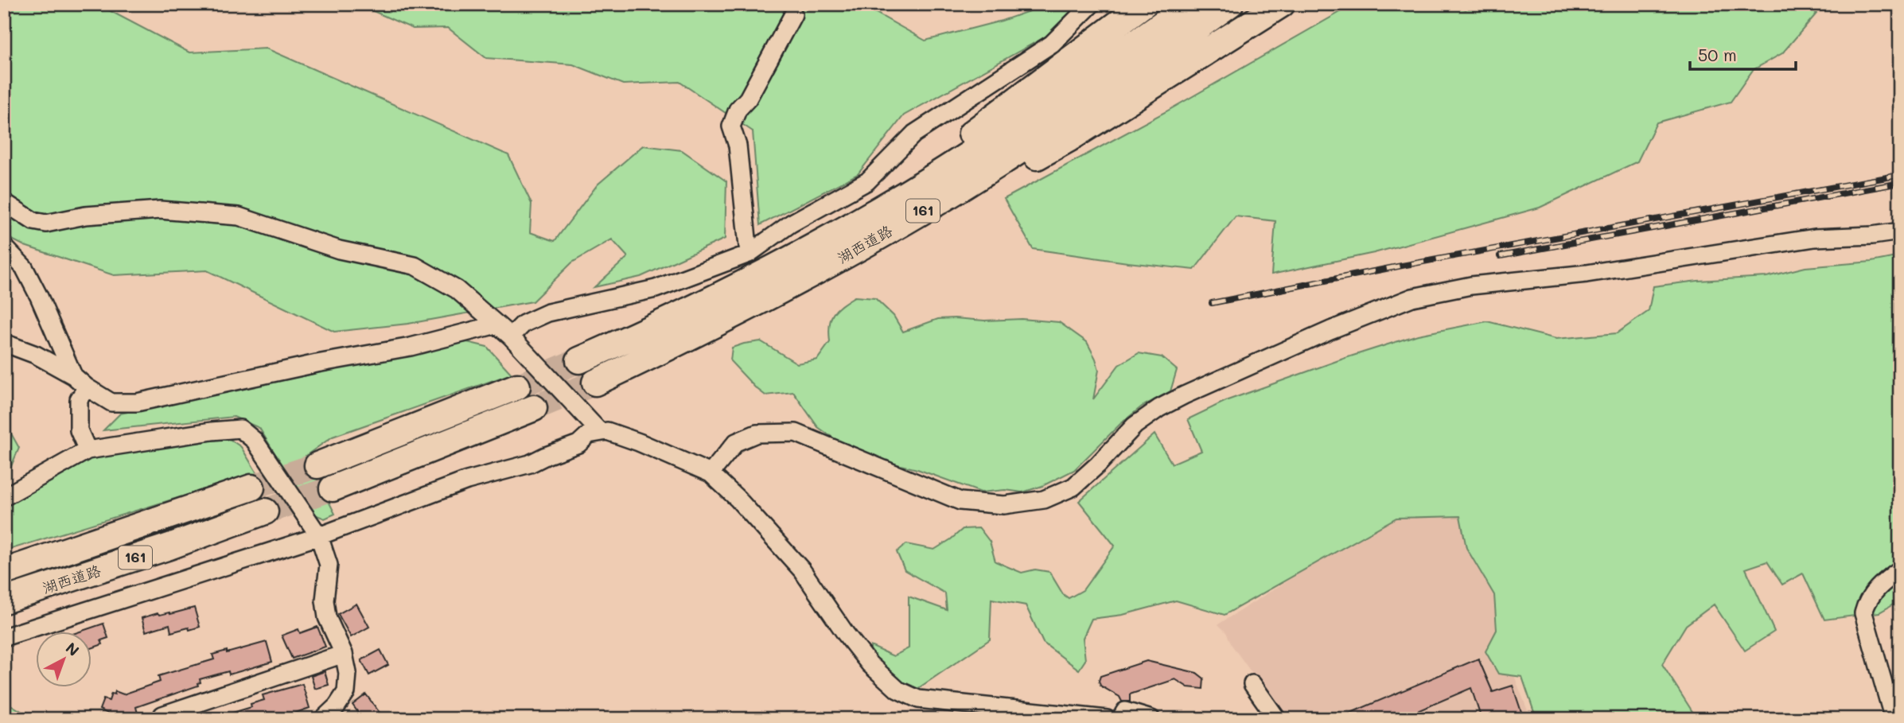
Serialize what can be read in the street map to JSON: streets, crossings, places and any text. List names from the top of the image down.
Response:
{
  "streets": {
    "highway": ["161", "湖西道路"]
  },
  "scale_bar": "50 m",
  "north": "top right"
}
